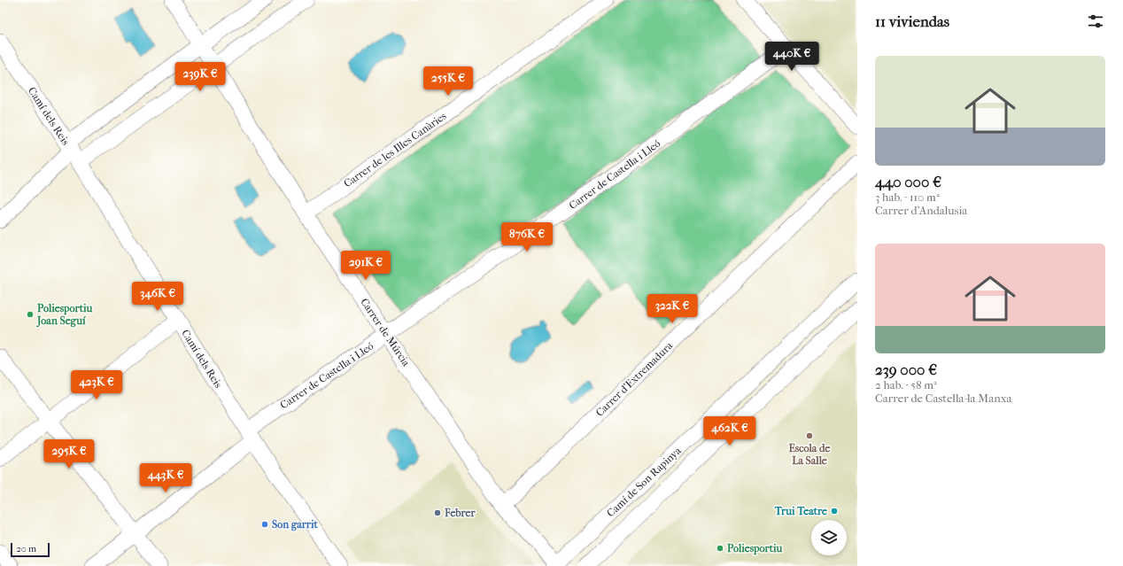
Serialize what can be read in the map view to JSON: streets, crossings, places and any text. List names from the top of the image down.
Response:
{
  "streets": {
    "street": [
      "Camí dels Reis",
      "Carrer de les Illes Canàries",
      "Carrer de Castella i Lleó",
      "Carrer de Múrcia",
      "Carrer d'Extremadura",
      "Camí de Son Rapinya"
    ]
  },
  "crossings": [
    ["Camí dels Reis", "Carrer de Castella i Lleó"],
    ["Carrer de les Illes Canàries", "Carrer de Múrcia"],
    ["Carrer de Castella i Lleó", "Carrer de Múrcia"],
    ["Carrer de Múrcia", "Carrer d'Extremadura"],
    ["Carrer de Múrcia", "Camí de Son Rapinya"]
  ],
  "places": [
    "Poliesportiu Joan Seguí",
    "Escola de La Salle",
    "Trui Teatre",
    "Febrer",
    "Son garrit",
    "Poliesportiu"
  ],
  "scale_bar": "20 m",
  "page": {
    "heading": "11 viviendas",
    "price": [
      "440K €",
      "239K €",
      "255K €",
      "876K €",
      "291K €",
      "346K €",
      "322K €",
      "423K €",
      "462K €",
      "295K €",
      "443K €"
    ],
    "list": [
      {
        "name": "440 000 €",
        "note": "3 hab. · 110 m² · Carrer d'Andalusia"
      },
      {
        "name": "239 000 €",
        "note": "2 hab. · 58 m² · Carrer de Castella-la Manxa"
      }
    ],
    "scale": "20 m"
  }
}
